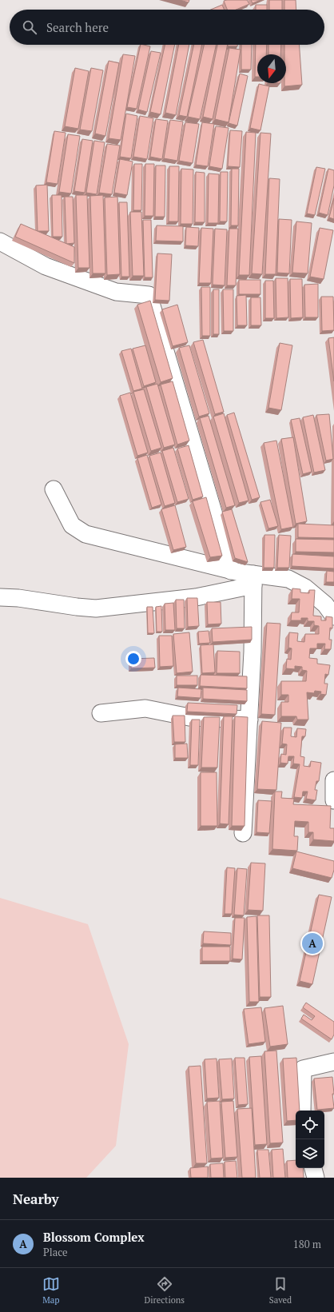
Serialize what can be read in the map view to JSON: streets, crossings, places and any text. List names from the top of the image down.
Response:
{
  "north": "bottom",
  "page": {
    "search": "Search here",
    "pins": "A",
    "heading": "Nearby",
    "list": [
      {
        "mark": "A",
        "name": "Blossom Complex",
        "note": "Place",
        "value": "180 m"
      }
    ],
    "nav": ["Map", "Directions", "Saved"]
  }
}
